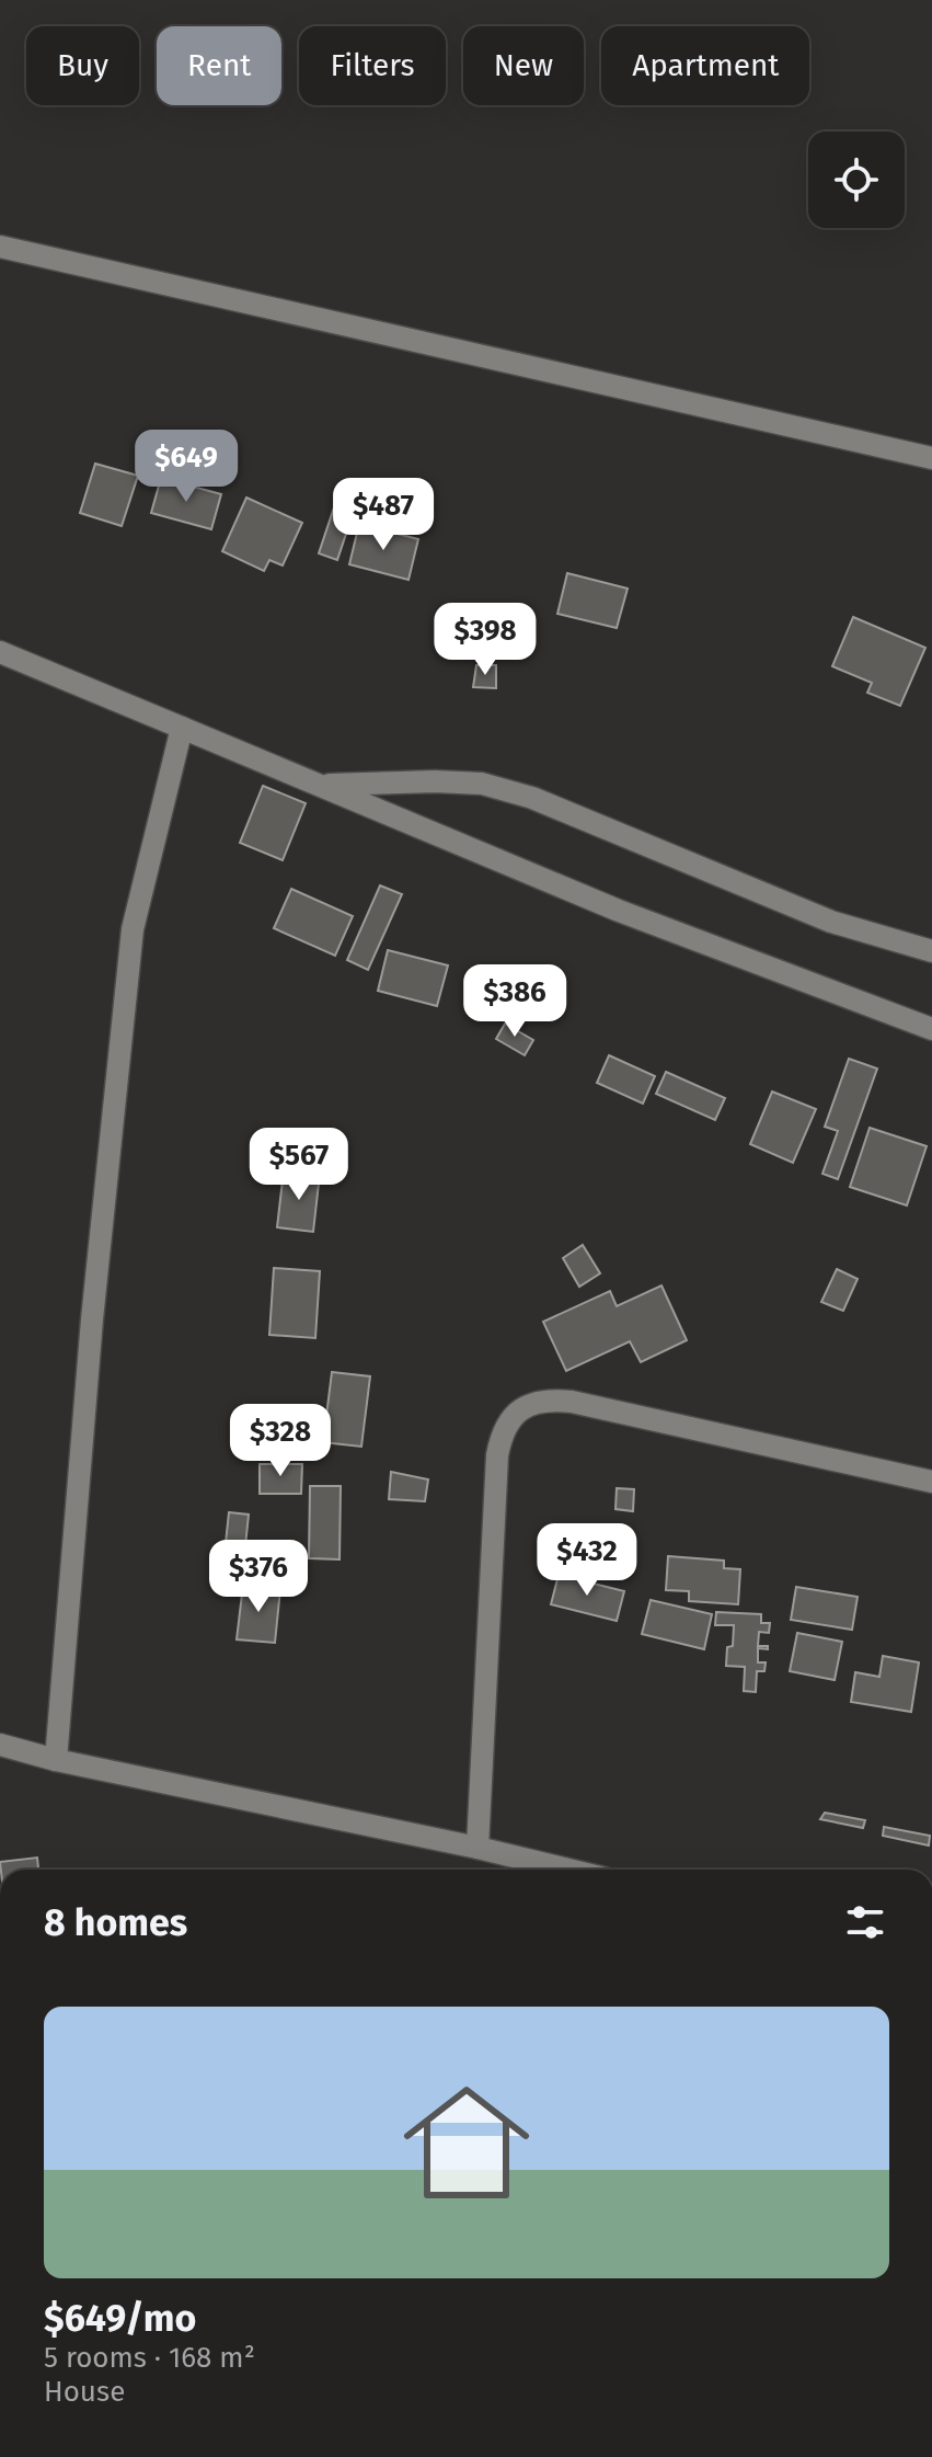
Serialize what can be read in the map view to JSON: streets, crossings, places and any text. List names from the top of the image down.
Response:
{
  "page": {
    "chip": [
      "Buy",
      "Rent",
      "Filters",
      "New",
      "Apartment"
    ],
    "price": [
      "$649",
      "$487",
      "$398",
      "$386",
      "$567",
      "$328",
      "$432",
      "$376"
    ],
    "heading": "8 homes",
    "list": [
      {
        "name": "$649/mo",
        "note": "5 rooms · 168 m² · House"
      }
    ]
  }
}
